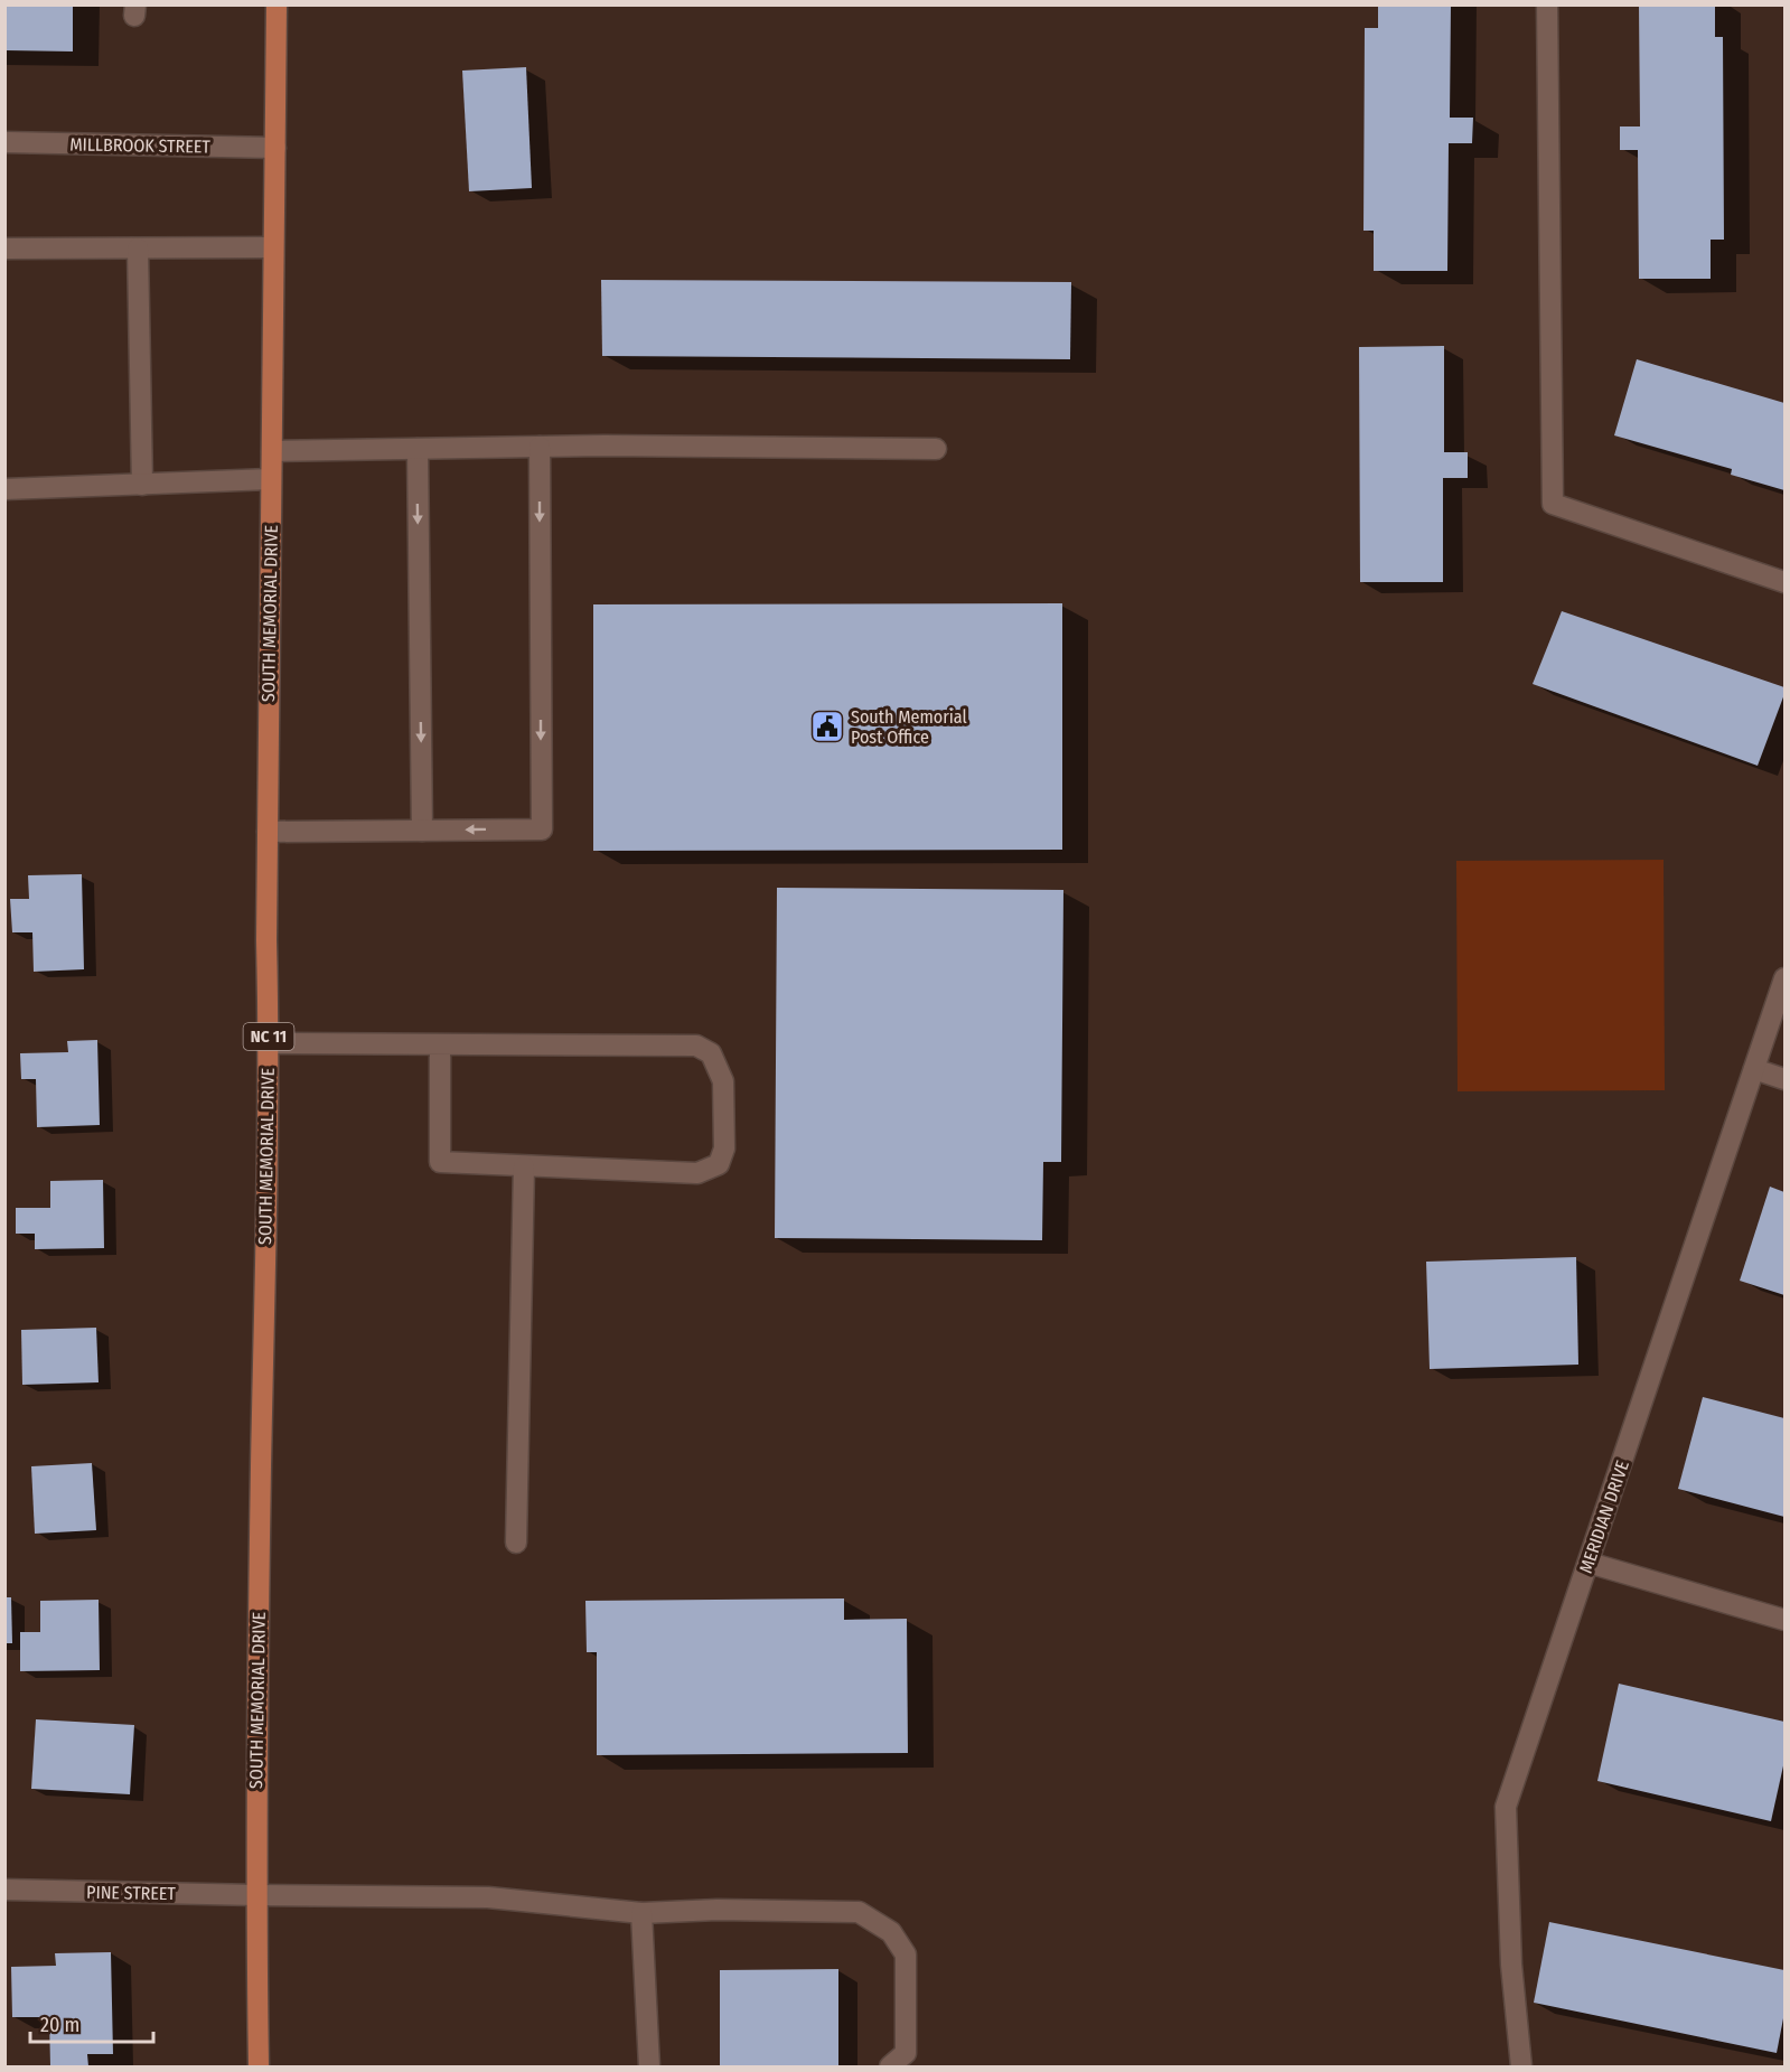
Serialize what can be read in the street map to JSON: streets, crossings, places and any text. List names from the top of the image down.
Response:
{
  "streets": {
    "main road": ["SOUTH MEMORIAL DRIVE", "NC 11"],
    "street": ["MILLBROOK STREET", "MERIDIAN DRIVE", "PINE STREET"]
  },
  "crossings": [
    ["MILLBROOK STREET", "SOUTH MEMORIAL DRIVE"],
    ["SOUTH MEMORIAL DRIVE", "PINE STREET"]
  ],
  "places": {
    "public building": ["South Memorial Post Office"]
  },
  "scale_bar": "20 m"
}
